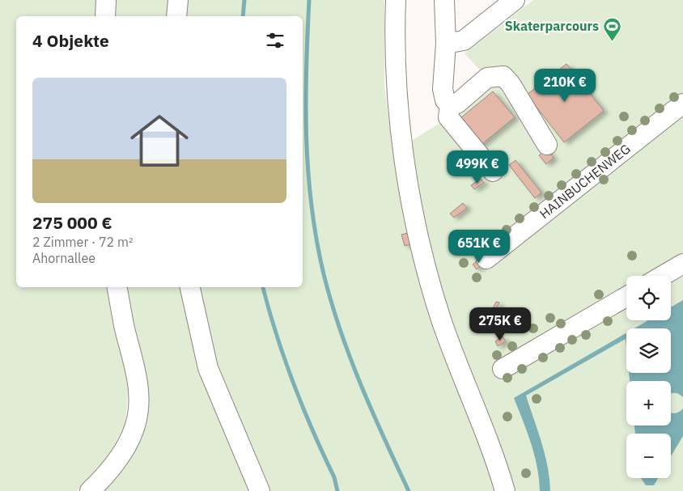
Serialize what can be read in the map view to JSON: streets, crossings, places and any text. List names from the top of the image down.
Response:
{
  "streets": {
    "street": ["HAINBUCHENWEG"]
  },
  "places": {
    "sports": ["Skaterparcours"]
  },
  "page": {
    "heading": "4 Objekte",
    "list": [
      {
        "name": "275 000 €",
        "note": "2 Zimmer · 72 m² · Ahornallee"
      }
    ],
    "price": [
      "210K €",
      "499K €",
      "651K €",
      "275K €"
    ],
    "map_buttons": ["+", "−"]
  }
}
